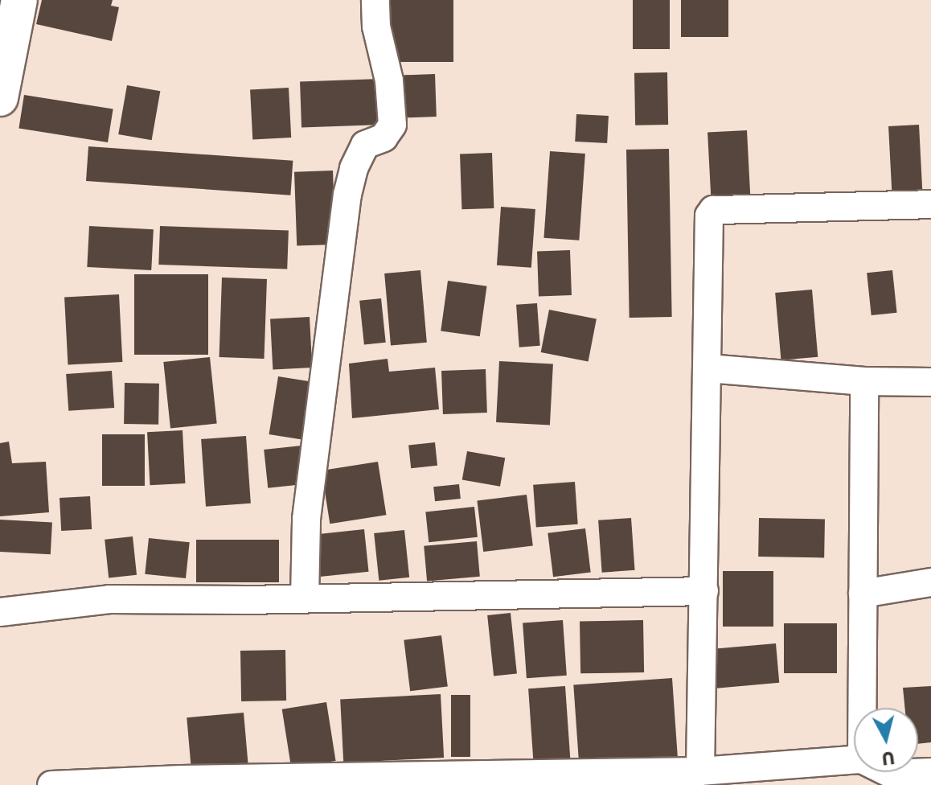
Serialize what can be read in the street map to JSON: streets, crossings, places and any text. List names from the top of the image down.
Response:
{
  "north": "bottom"
}
